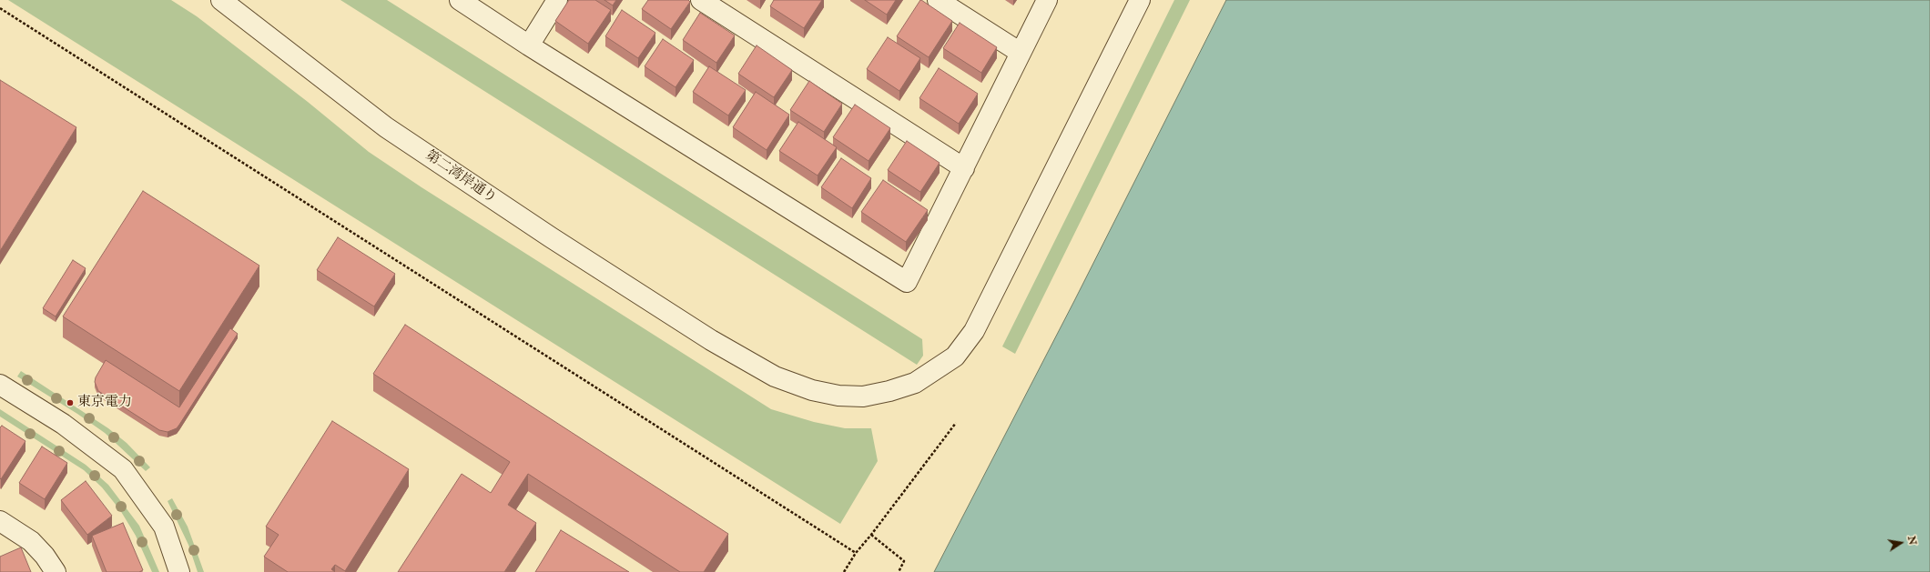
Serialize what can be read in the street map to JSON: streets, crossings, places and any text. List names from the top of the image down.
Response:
{
  "streets": {
    "street": ["第二湾岸通り"]
  },
  "places": ["東京電力"],
  "north": "right"
}
